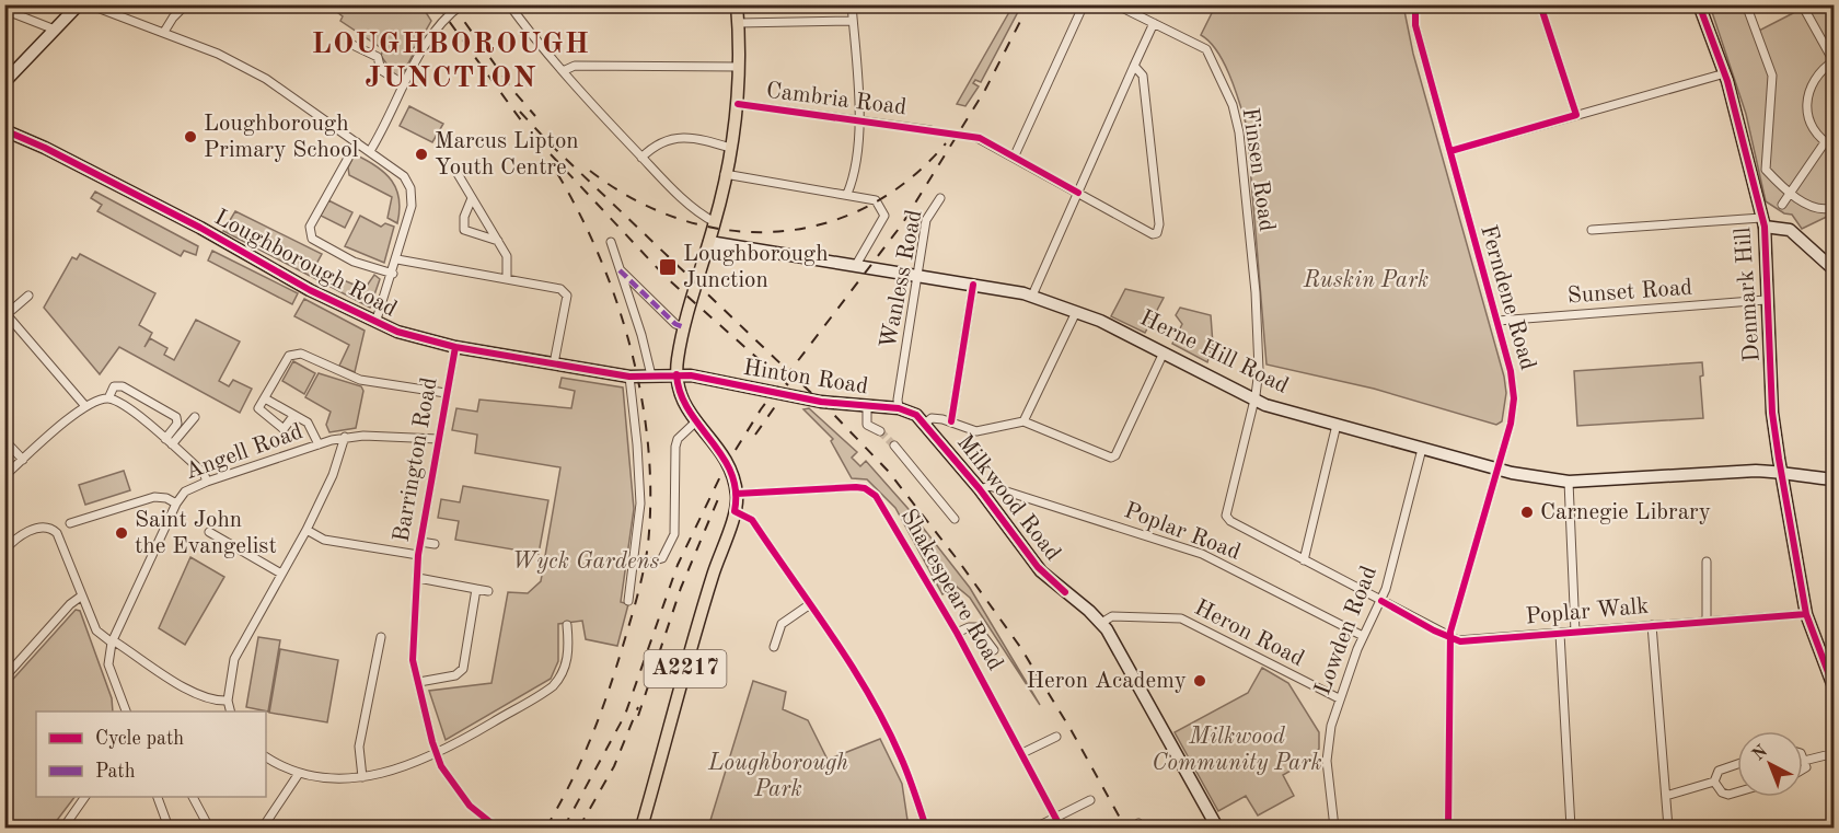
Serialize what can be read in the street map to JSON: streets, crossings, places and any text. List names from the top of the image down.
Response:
{
  "streets": {
    "main road": ["Denmark Hill", "A2217"],
    "street": [
      "Cambria Road",
      "Finsen Road",
      "Loughborough Road",
      "Wanless Road",
      "Sunset Road",
      "Ferndene Road",
      "Herne Hill Road",
      "Hinton Road",
      "Angell Road",
      "Barrington Road",
      "Milkwood Road",
      "Poplar Road",
      "Shakespeare Road",
      "Poplar Walk",
      "Lowden Road",
      "Heron Road"
    ]
  },
  "crossings": [
    ["Cambria Road", "A2217"],
    ["Finsen Road", "Herne Hill Road"],
    ["Finsen Road", "Poplar Walk"],
    ["Loughborough Road", "Hinton Road"],
    ["Loughborough Road", "Barrington Road"],
    ["Loughborough Road", "A2217"],
    ["Wanless Road", "Herne Hill Road"],
    ["Wanless Road", "Hinton Road"],
    ["Sunset Road", "Denmark Hill"],
    ["Sunset Road", "Ferndene Road"],
    ["Denmark Hill", "Herne Hill Road"],
    ["Denmark Hill", "Poplar Walk"],
    ["Ferndene Road", "Herne Hill Road"],
    ["Ferndene Road", "Poplar Walk"],
    ["Herne Hill Road", "Lowden Road"],
    ["Herne Hill Road", "A2217"],
    ["Hinton Road", "Milkwood Road"],
    ["Hinton Road", "A2217"],
    ["Angell Road", "Barrington Road"],
    ["Milkwood Road", "Poplar Road"],
    ["Milkwood Road", "Heron Road"],
    ["Poplar Road", "Lowden Road"],
    ["Shakespeare Road", "A2217"],
    ["Poplar Walk", "Lowden Road"],
    ["Lowden Road", "Heron Road"]
  ],
  "districts": ["LOUGHBOROUGH JUNCTION"],
  "parks": [
    "Ruskin Park",
    "Wyck Gardens",
    "Milkwood Community Park",
    "Loughborough Park"
  ],
  "places": {
    "other": [
      "Loughborough Primary School",
      "Marcus Lipton Youth Centre",
      "Carnegie Library",
      "Saint John the Evangelist",
      "Heron Academy"
    ],
    "transit": ["Loughborough Junction"]
  },
  "legend": ["Cycle path", "Path"],
  "north": "top left"
}
